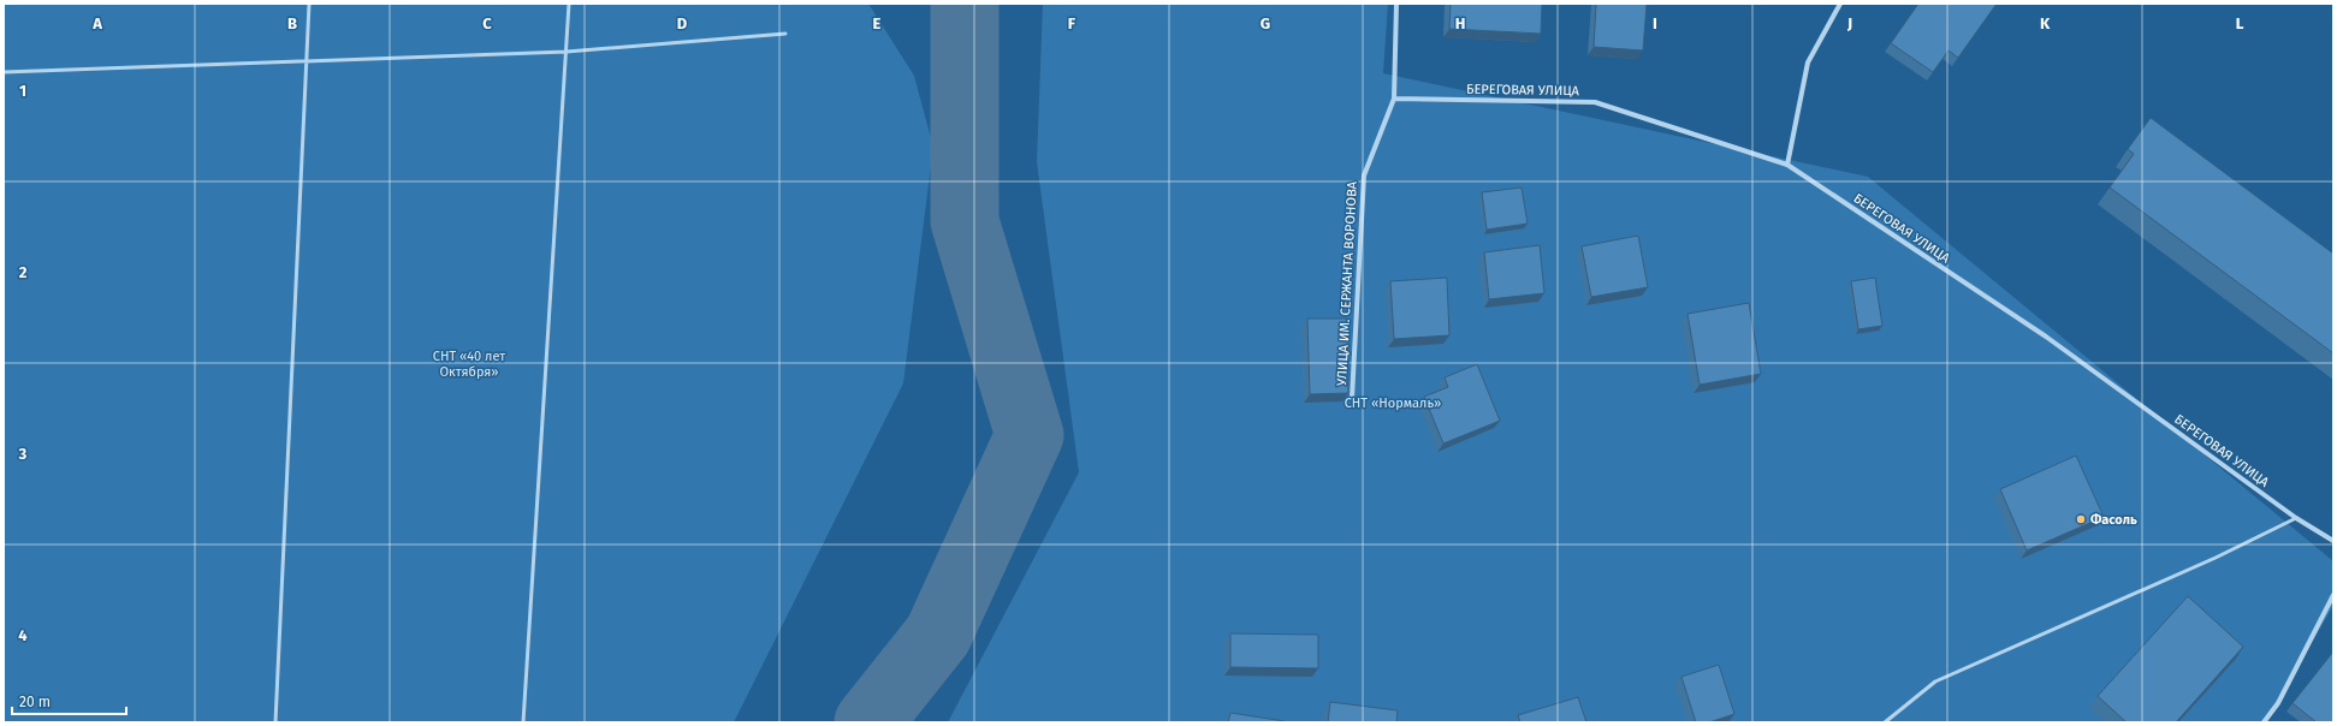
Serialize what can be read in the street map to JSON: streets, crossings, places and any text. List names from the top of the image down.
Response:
{
  "streets": {
    "street": ["БЕРЕГОВАЯ УЛИЦА", "УЛИЦА ИМ. СЕРЖАНТА ВОРОНОВА"]
  },
  "crossings": [
    ["БЕРЕГОВАЯ УЛИЦА", "УЛИЦА ИМ. СЕРЖАНТА ВОРОНОВА"]
  ],
  "parks": ["СНТ «40 лет Октября»", "СНТ «Нормаль»"],
  "places": ["Фасоль"],
  "scale_bar": "20 m",
  "grid": {
    "columns": [
      "A",
      "B",
      "C",
      "D",
      "E",
      "F",
      "G",
      "H",
      "I",
      "J",
      "K",
      "L"
    ],
    "rows": [
      "1",
      "2",
      "3",
      "4"
    ]
  }
}
